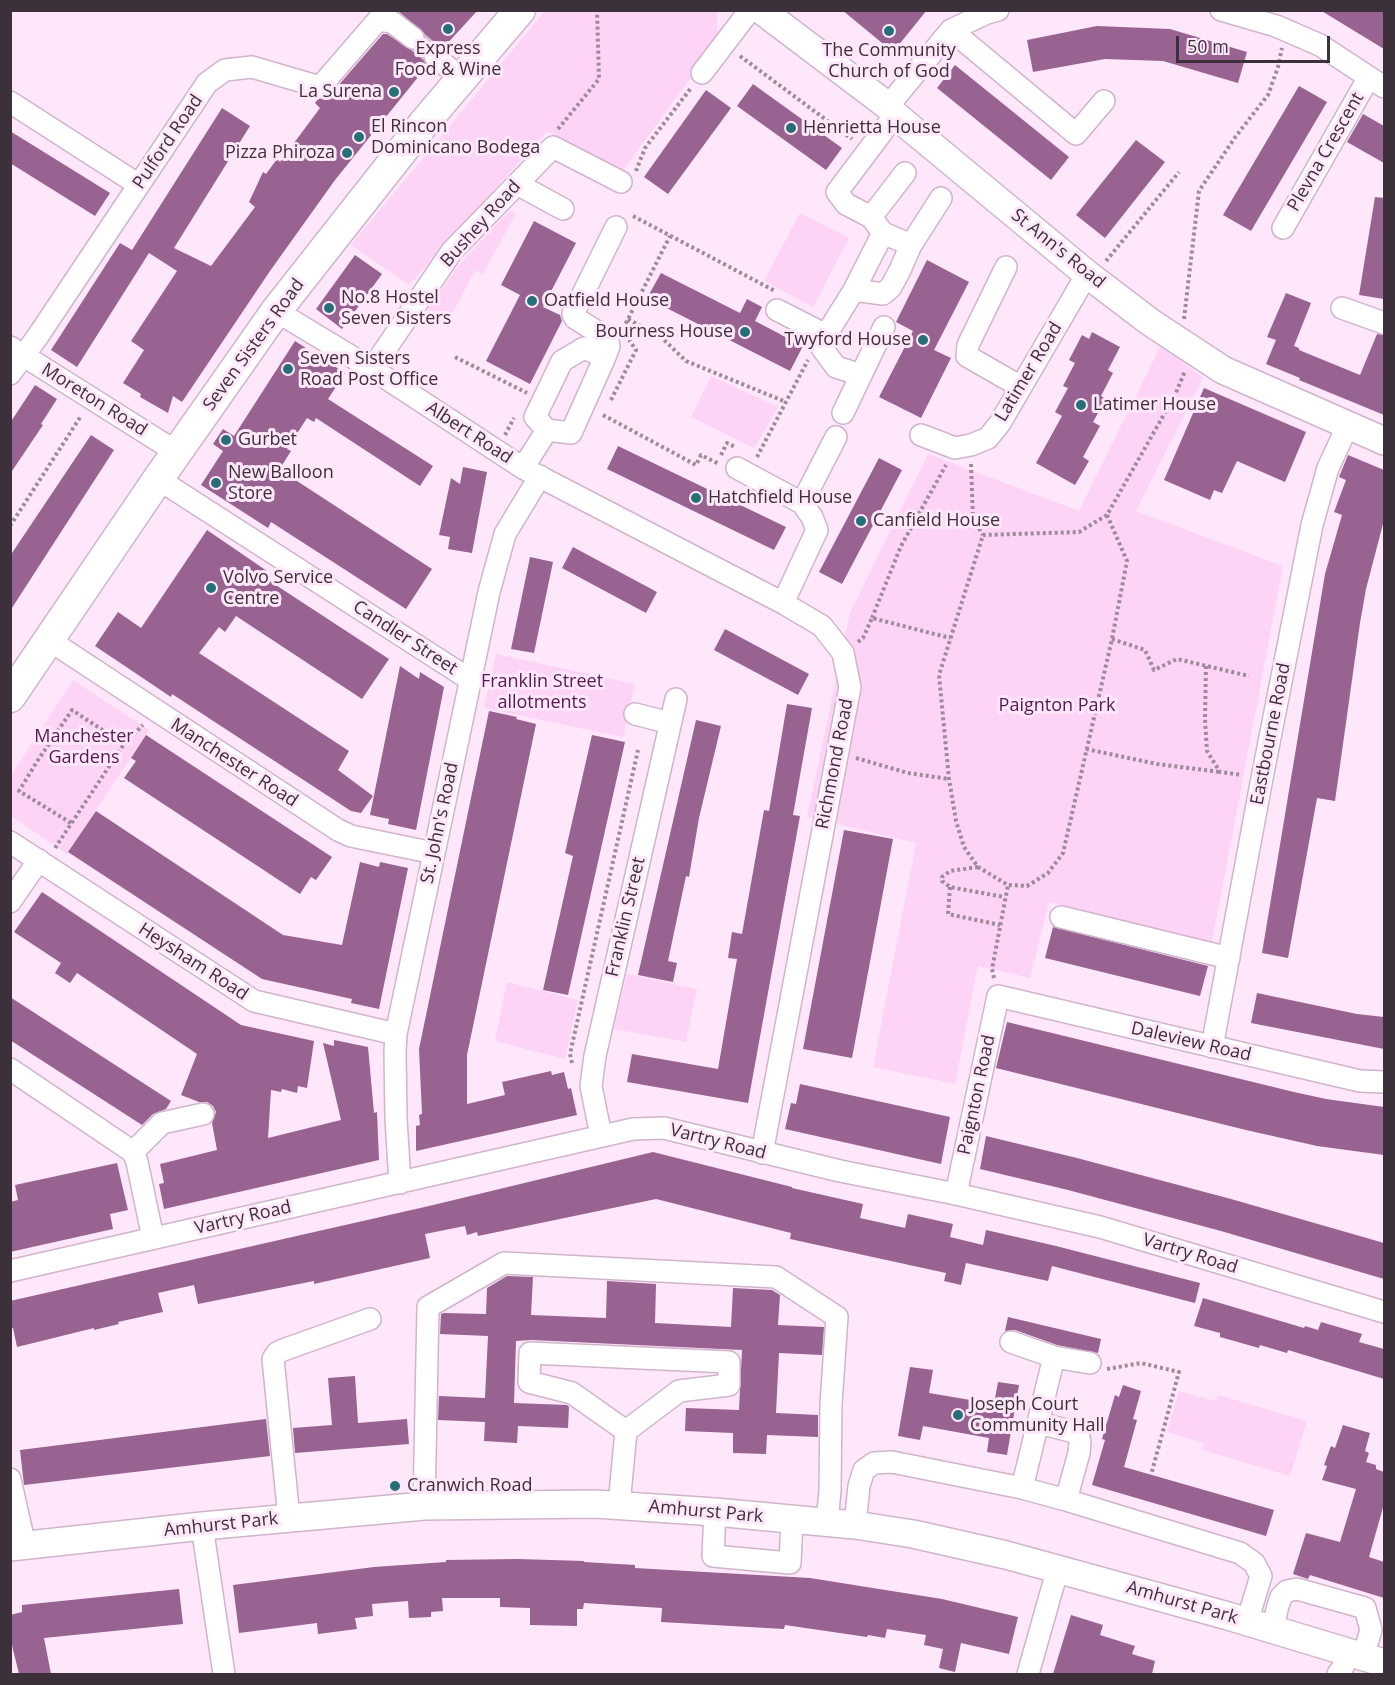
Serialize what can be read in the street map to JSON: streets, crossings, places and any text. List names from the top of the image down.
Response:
{
  "streets": {
    "highway": ["Seven Sisters Road"],
    "main road": ["St Ann's Road", "Amhurst Park"],
    "street": [
      "Pulford Road",
      "Plevna Crescent",
      "Bushey Road",
      "Latimer Road",
      "Moreton Road",
      "Albert Road",
      "Candler Street",
      "Eastbourne Road",
      "Manchester Road",
      "Richmond Road",
      "St. John's Road",
      "Franklin Street",
      "Heysham Road",
      "Daleview Road",
      "Paignton Road",
      "Vartry Road"
    ]
  },
  "crossings": [
    ["Pulford Road", "Moreton Road"],
    ["Bushey Road", "Albert Road"],
    ["St Ann's Road", "Latimer Road"],
    ["St Ann's Road", "Eastbourne Road"],
    ["Seven Sisters Road", "Moreton Road"],
    ["Seven Sisters Road", "Albert Road"],
    ["Seven Sisters Road", "Candler Street"],
    ["Seven Sisters Road", "Manchester Road"],
    ["Albert Road", "Richmond Road"],
    ["Albert Road", "St. John's Road"],
    ["Candler Street", "St. John's Road"],
    ["Eastbourne Road", "Daleview Road"],
    ["Manchester Road", "St. John's Road"],
    ["Richmond Road", "St. John's Road"],
    ["Richmond Road", "Vartry Road"],
    ["St. John's Road", "Heysham Road"],
    ["St. John's Road", "Vartry Road"],
    ["Franklin Street", "Vartry Road"],
    ["Daleview Road", "Paignton Road"],
    ["Paignton Road", "Vartry Road"]
  ],
  "parks": ["Franklin Street allotments", "Paignton Park", "Manchester Gardens"],
  "places": [
    "Express Food & Wine",
    "The Community Church of God",
    "La Surena",
    "Henrietta House",
    "El Rincon Dominicano Bodega",
    "Pizza Phiroza",
    "Oatfield House",
    "No.8 Hostel Seven Sisters",
    "Bourness House",
    "Twyford House",
    "Seven Sisters Road Post Office",
    "Latimer House",
    "Gurbet",
    "New Balloon Store",
    "Hatchfield House",
    "Canfield House",
    "Volvo Service Centre",
    "Joseph Court Community Hall",
    "Cranwich Road"
  ],
  "scale_bar": "50 m"
}
